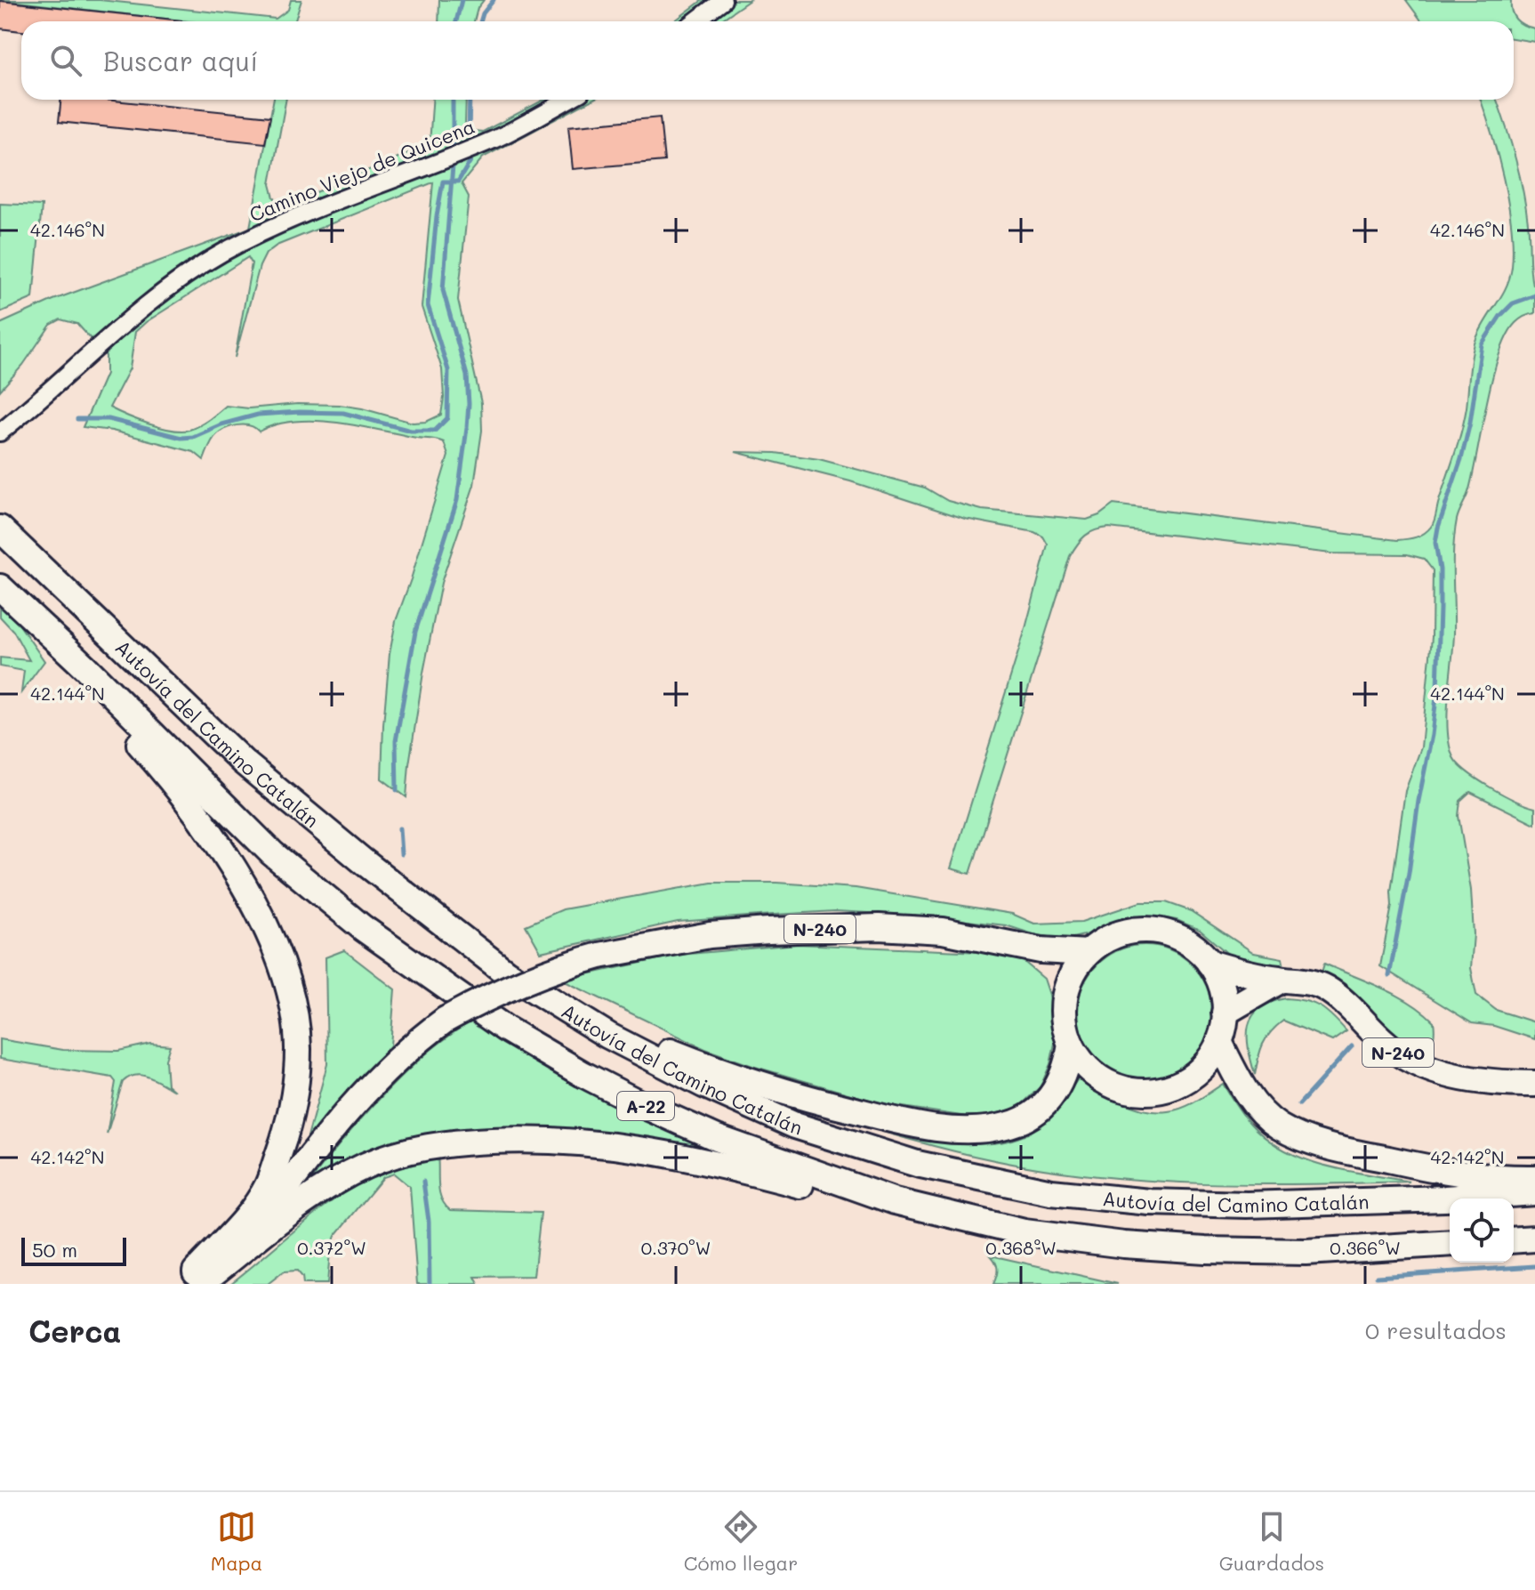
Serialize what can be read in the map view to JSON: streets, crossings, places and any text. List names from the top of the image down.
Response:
{
  "streets": {
    "highway": ["Autovía del Camino Catalán", "N-240", "A-22"],
    "street": ["Camino Viejo de Quicena"]
  },
  "scale_bar": "50 m",
  "page": {
    "search": "Buscar aquí",
    "scale": "50 m",
    "heading": ["Cerca", "0 resultados"],
    "nav": ["Mapa", "Cómo llegar", "Guardados"]
  },
  "coordinates": [
    "42.146°N",
    "42.144°N",
    "42.142°N",
    "0.372°W",
    "0.370°W",
    "0.368°W",
    "0.366°W"
  ]
}
